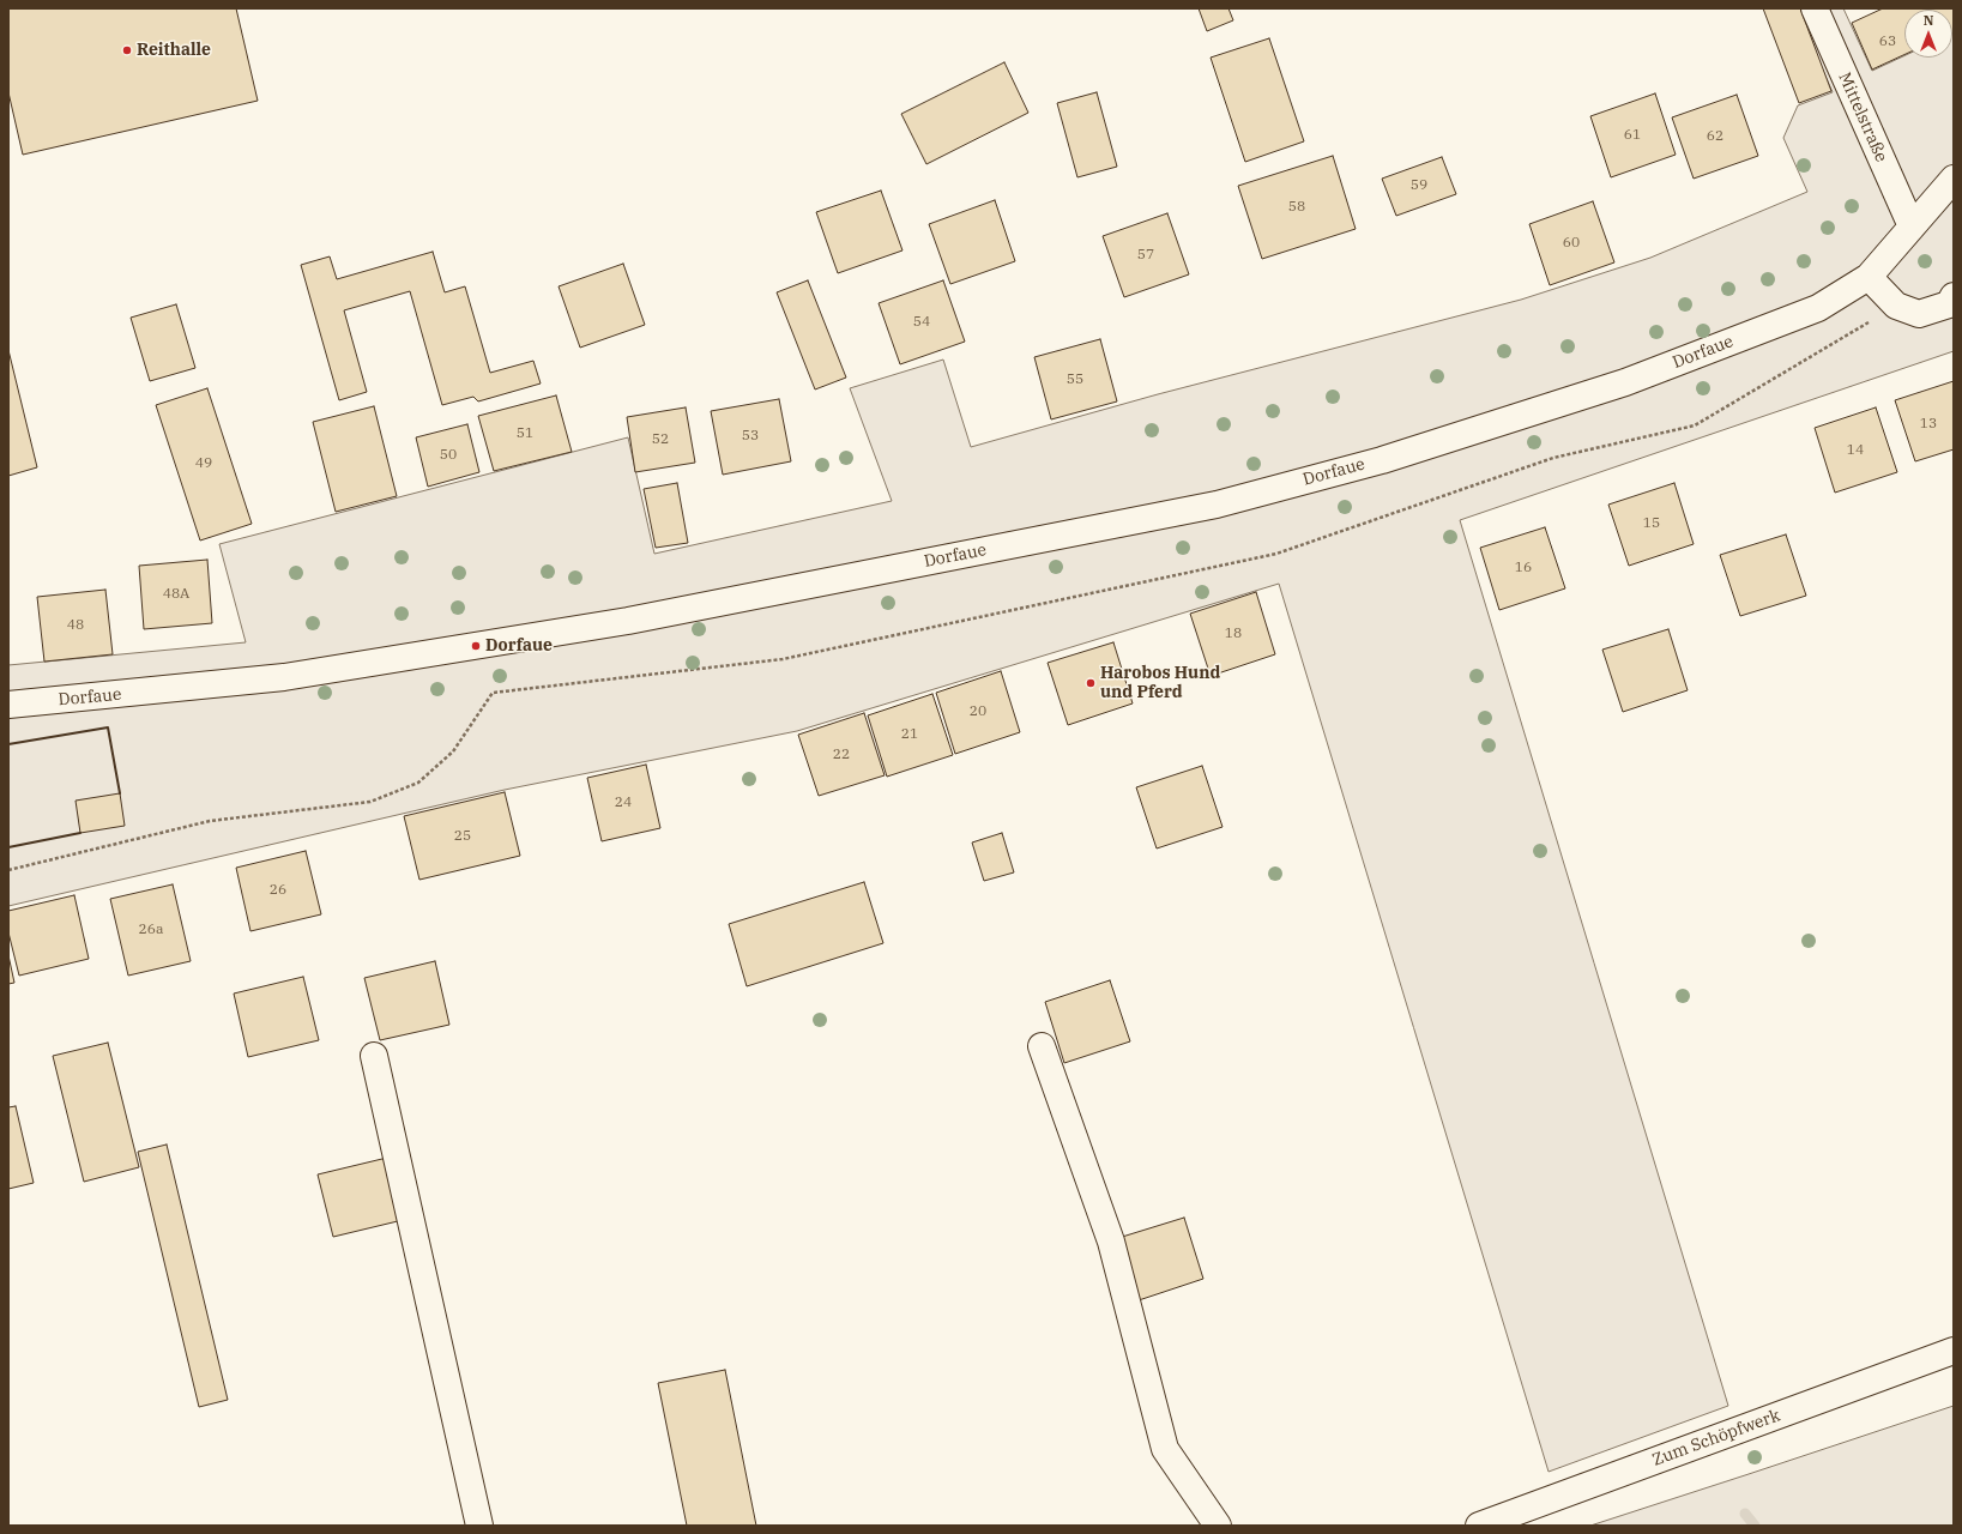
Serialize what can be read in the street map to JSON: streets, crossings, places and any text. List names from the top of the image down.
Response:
{
  "streets": {
    "street": ["Mittelstraße", "Dorfaue", "Zum Schöpfwerk"]
  },
  "crossings": [
    ["Mittelstraße", "Dorfaue"]
  ],
  "places": ["Reithalle", "Dorfaue", "Harobos Hund und Pferd"],
  "house_numbers": [
    "63",
    "61",
    "62",
    "59",
    "58",
    "60",
    "57",
    "54",
    "55",
    "13",
    "51",
    "53",
    "52",
    "14",
    "50",
    "49",
    "15",
    "16",
    "48A",
    "48",
    "18",
    "20",
    "21",
    "22",
    "24",
    "25",
    "26",
    "26a"
  ],
  "north": "top"
}
